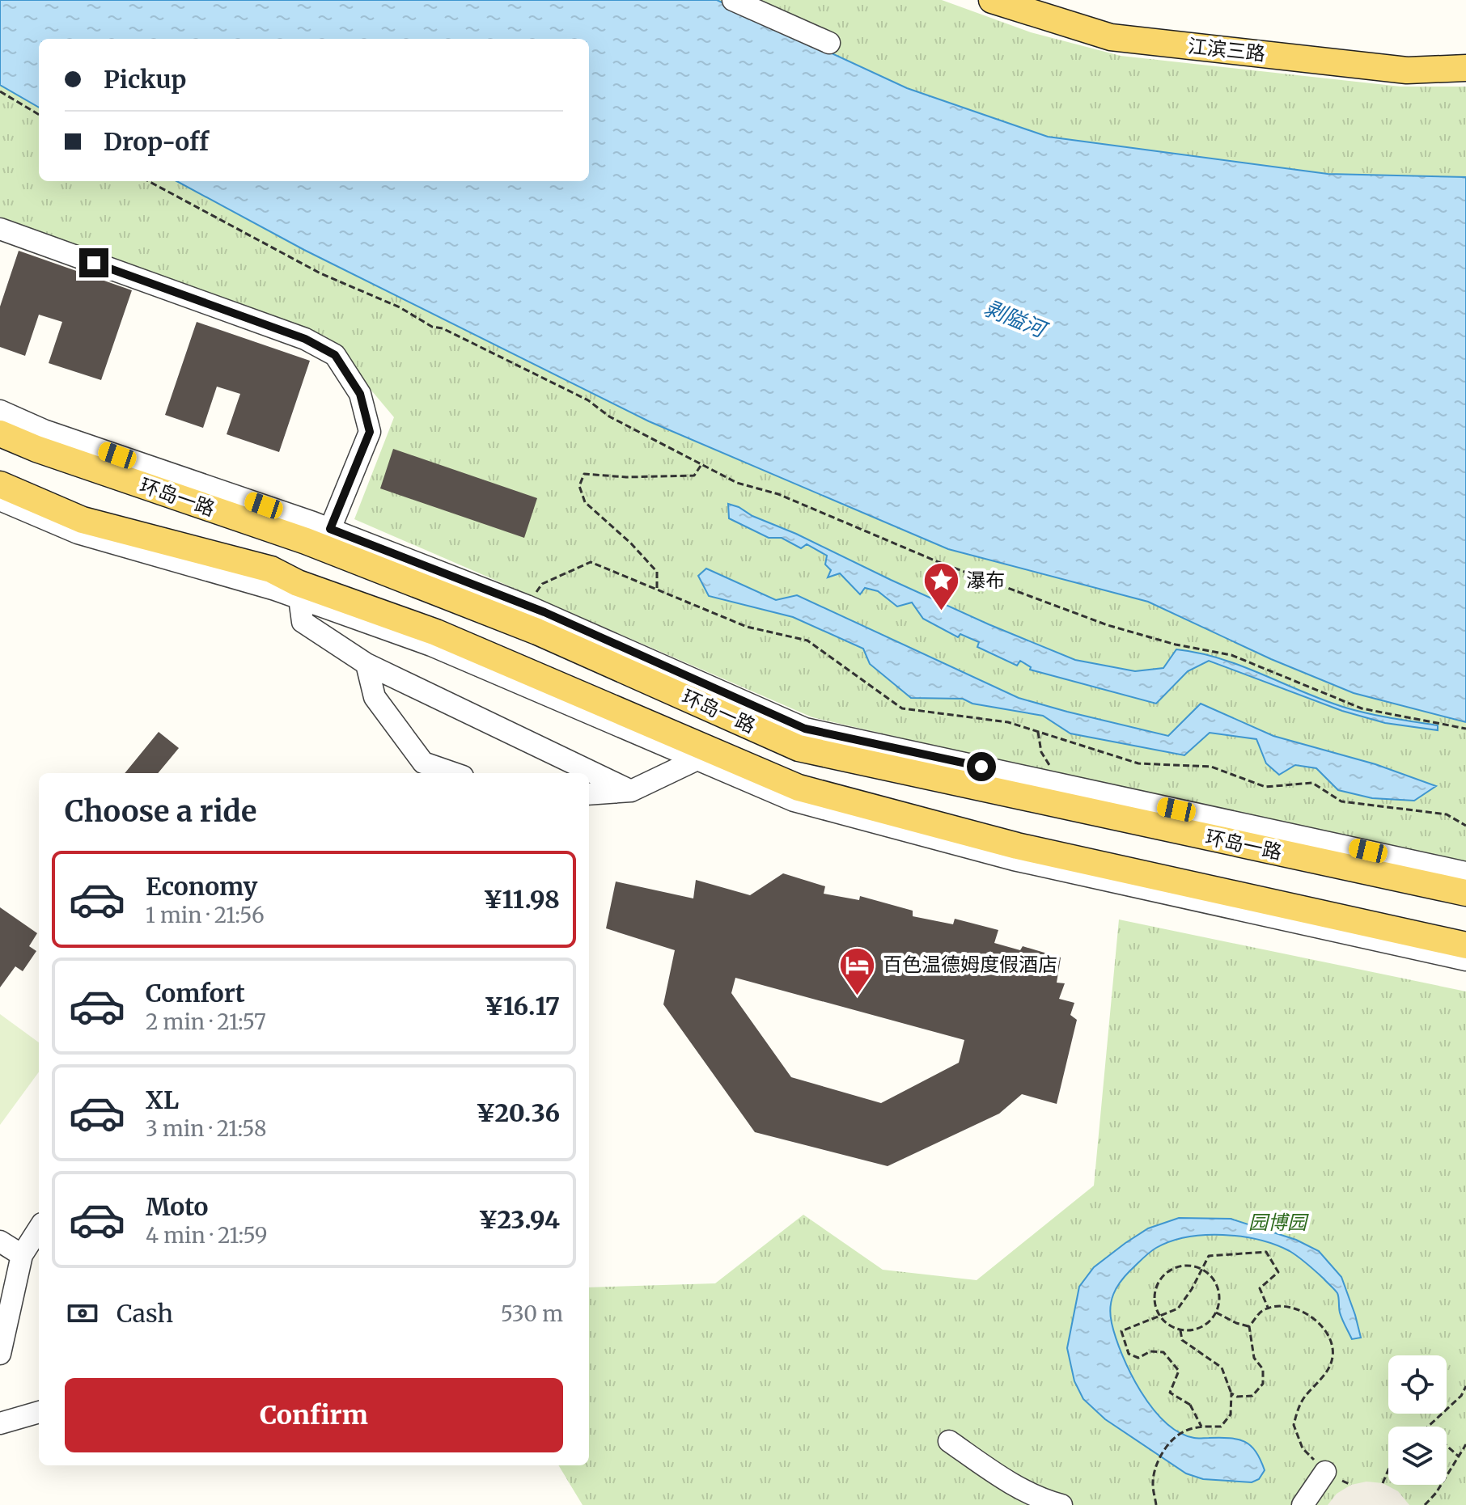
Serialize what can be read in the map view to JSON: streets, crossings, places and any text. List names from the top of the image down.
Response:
{
  "streets": {
    "main road": ["江滨三路", "环岛一路"]
  },
  "water": ["剥隘河"],
  "parks": ["园博园"],
  "places": {
    "place": ["瀑布"],
    "hotel": ["百色温德姆度假酒店"]
  },
  "page": {
    "banner": ["Pickup", "Drop-off"],
    "heading": "Choose a ride",
    "list": [
      {
        "name": "Economy",
        "note": "1 min · 21:56",
        "value": "¥11.98"
      },
      {
        "name": "Comfort",
        "note": "2 min · 21:57",
        "value": "¥16.17"
      },
      {
        "name": "XL",
        "note": "3 min · 21:58",
        "value": "¥20.36"
      },
      {
        "name": "Moto",
        "note": "4 min · 21:59",
        "value": "¥23.94"
      }
    ],
    "pay": ["Cash", "530 m"],
    "buttons": "Confirm"
  }
}
